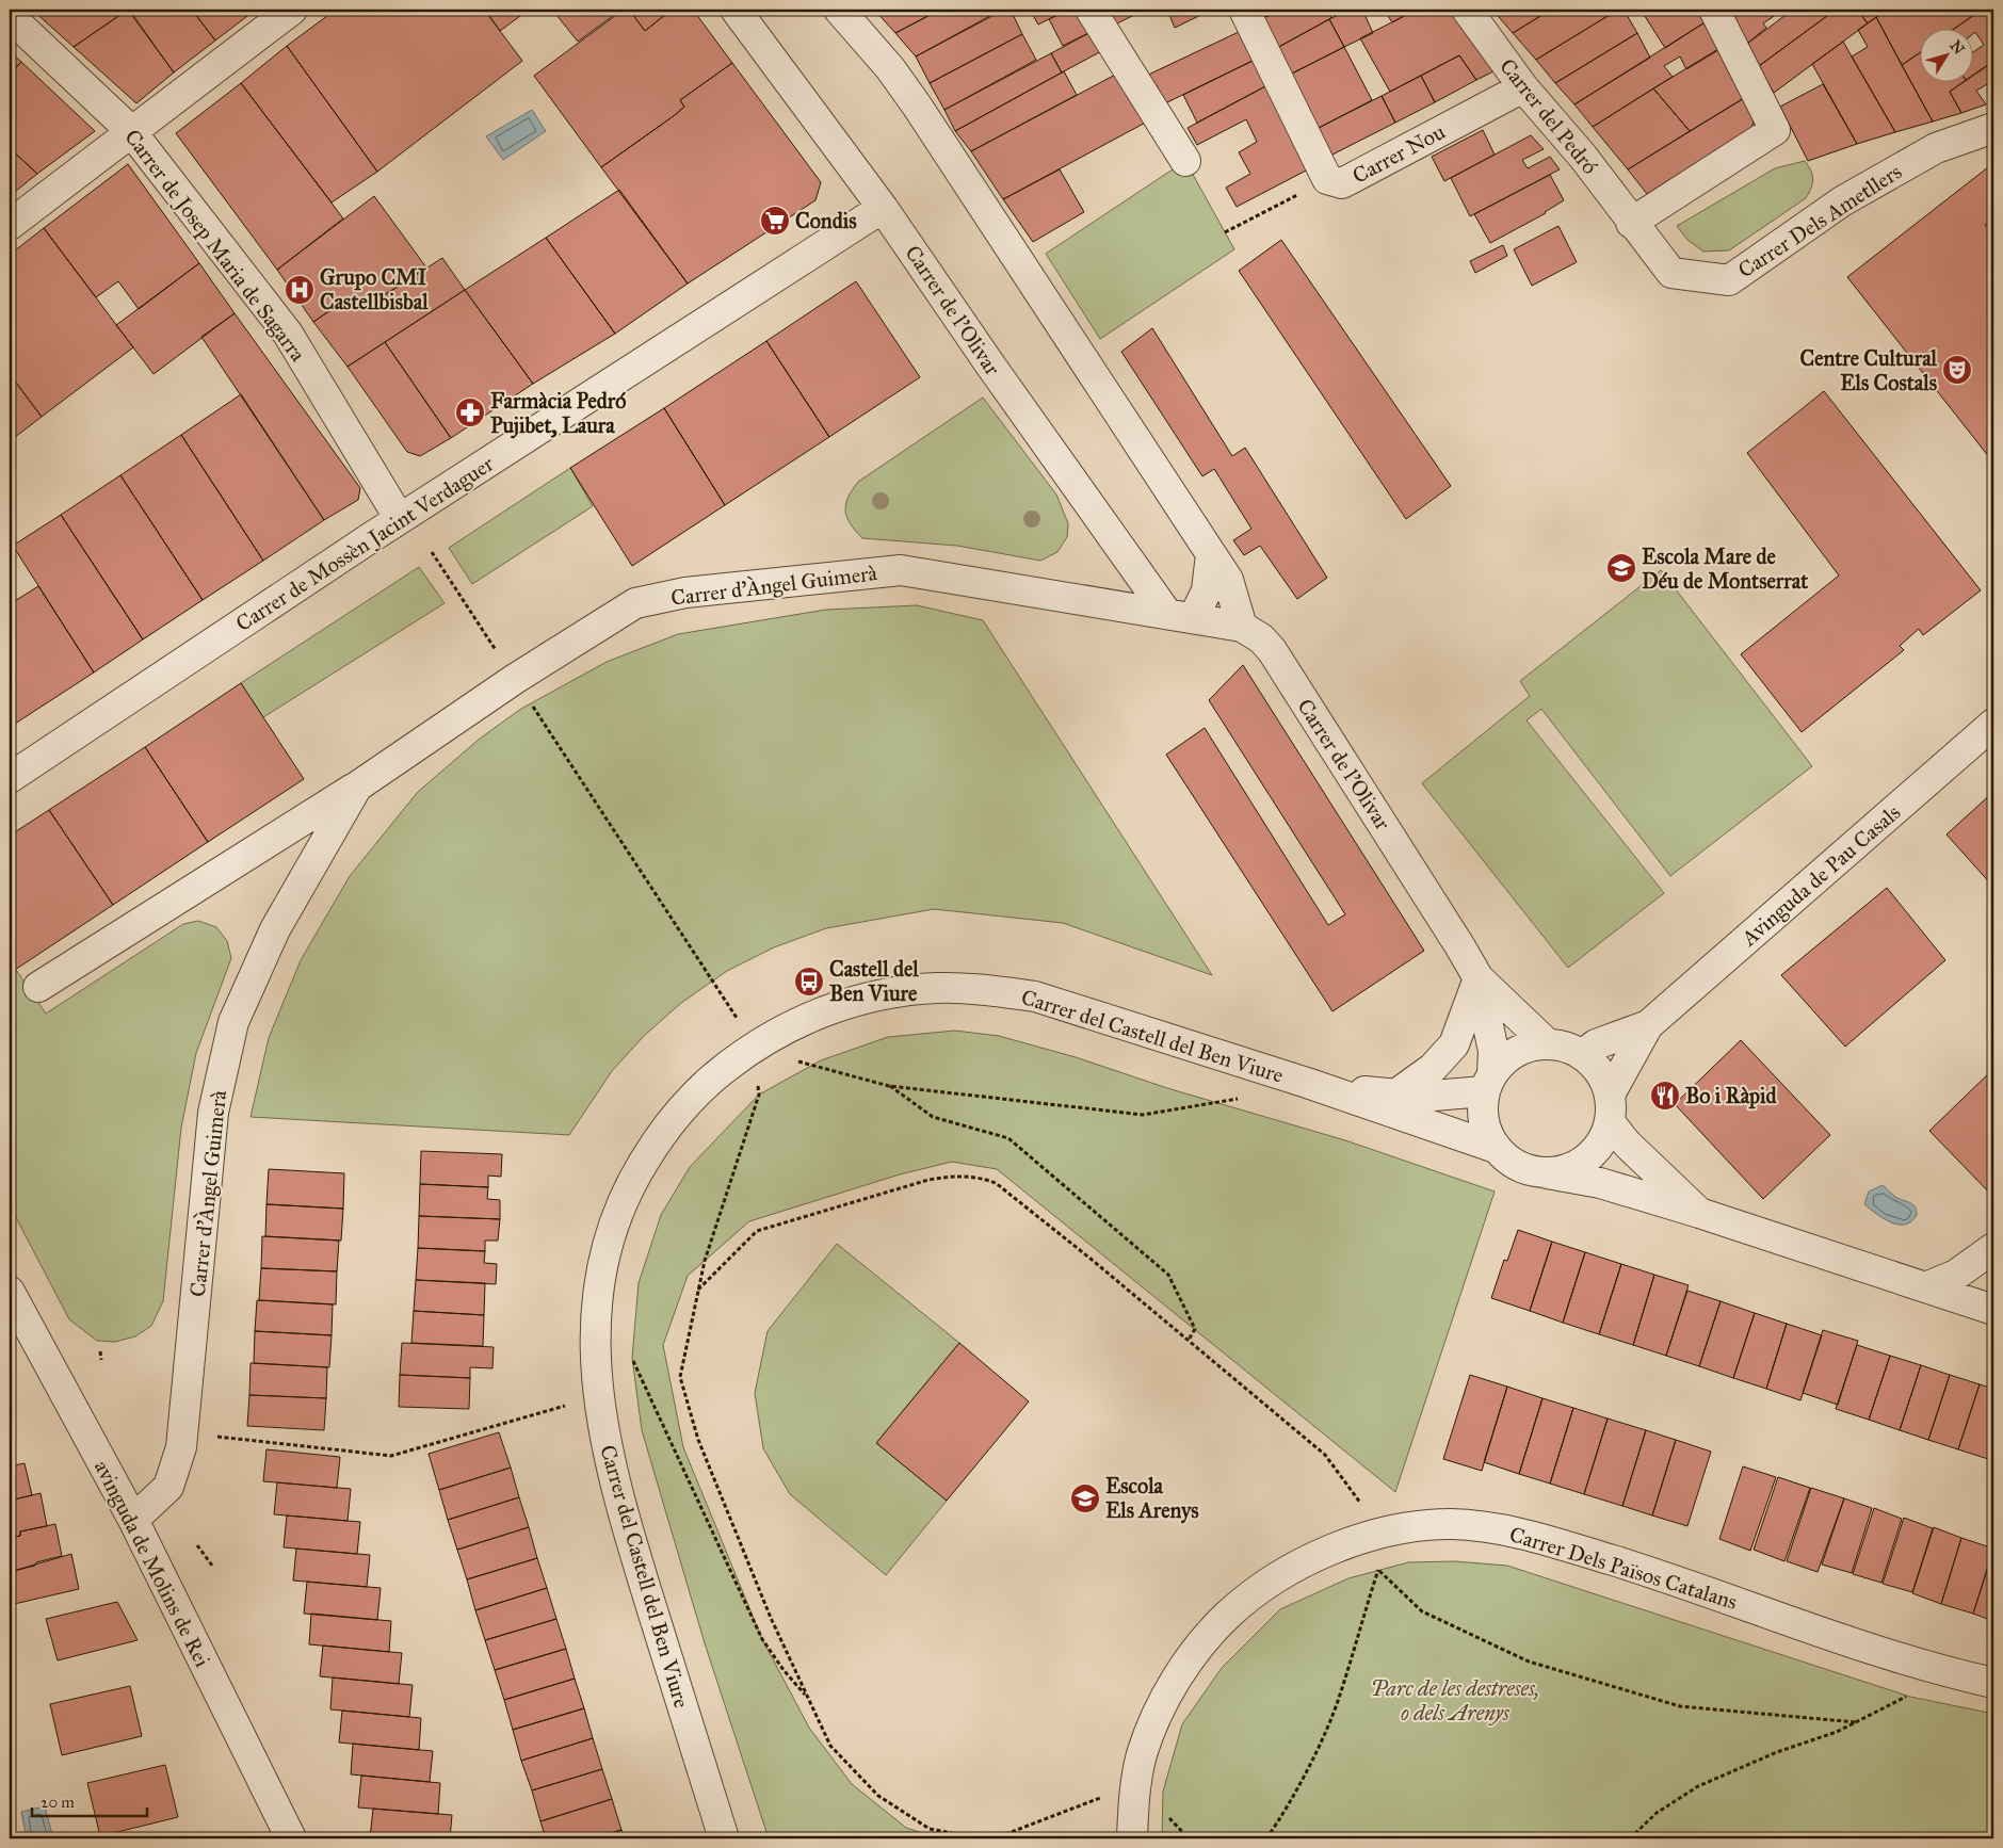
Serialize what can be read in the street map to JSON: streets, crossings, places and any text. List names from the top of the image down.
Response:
{
  "streets": {
    "street": [
      "Carrer del Pedró",
      "Carrer Nou",
      "Carrer Dels Ametllers",
      "Carrer de Josep Maria de Sagarra",
      "Carrer de l'Olivar",
      "Carrer de Mossèn Jacint Verdaguer",
      "Carrer d'Àngel Guimerà",
      "Avinguda de Pau Casals",
      "Carrer del Castell del Ben Viure",
      "avinguda de Molins de Rei",
      "Carrer Dels Països Catalans"
    ]
  },
  "crossings": [
    ["Carrer del Pedró", "Carrer Nou"],
    ["Carrer del Pedró", "Carrer Dels Ametllers"],
    ["Carrer de Josep Maria de Sagarra", "Carrer de Mossèn Jacint Verdaguer"],
    ["Carrer de l'Olivar", "Carrer de Mossèn Jacint Verdaguer"],
    ["Carrer de l'Olivar", "Carrer d'Àngel Guimerà"],
    ["Carrer de l'Olivar", "Avinguda de Pau Casals"],
    ["Carrer de l'Olivar", "Carrer del Castell del Ben Viure"],
    ["Carrer d'Àngel Guimerà", "avinguda de Molins de Rei"],
    ["Avinguda de Pau Casals", "Carrer del Castell del Ben Viure"]
  ],
  "parks": ["Parc de les destreses, o dels Arenys"],
  "places": {
    "supermarket": ["Condis"],
    "hospital": ["Grupo CMI Castellbisbal"],
    "theatre": ["Centre Cultural Els Costals"],
    "pharmacy": ["Farmàcia Pedró Pujibet, Laura"],
    "school or university": ["Escola Mare de Déu de Montserrat", "Escola Els Arenys"],
    "bus stop": ["Castell del Ben Viure"],
    "restaurant": ["Bo i Ràpid"]
  },
  "scale_bar": "20 m",
  "north": "top right"
}
